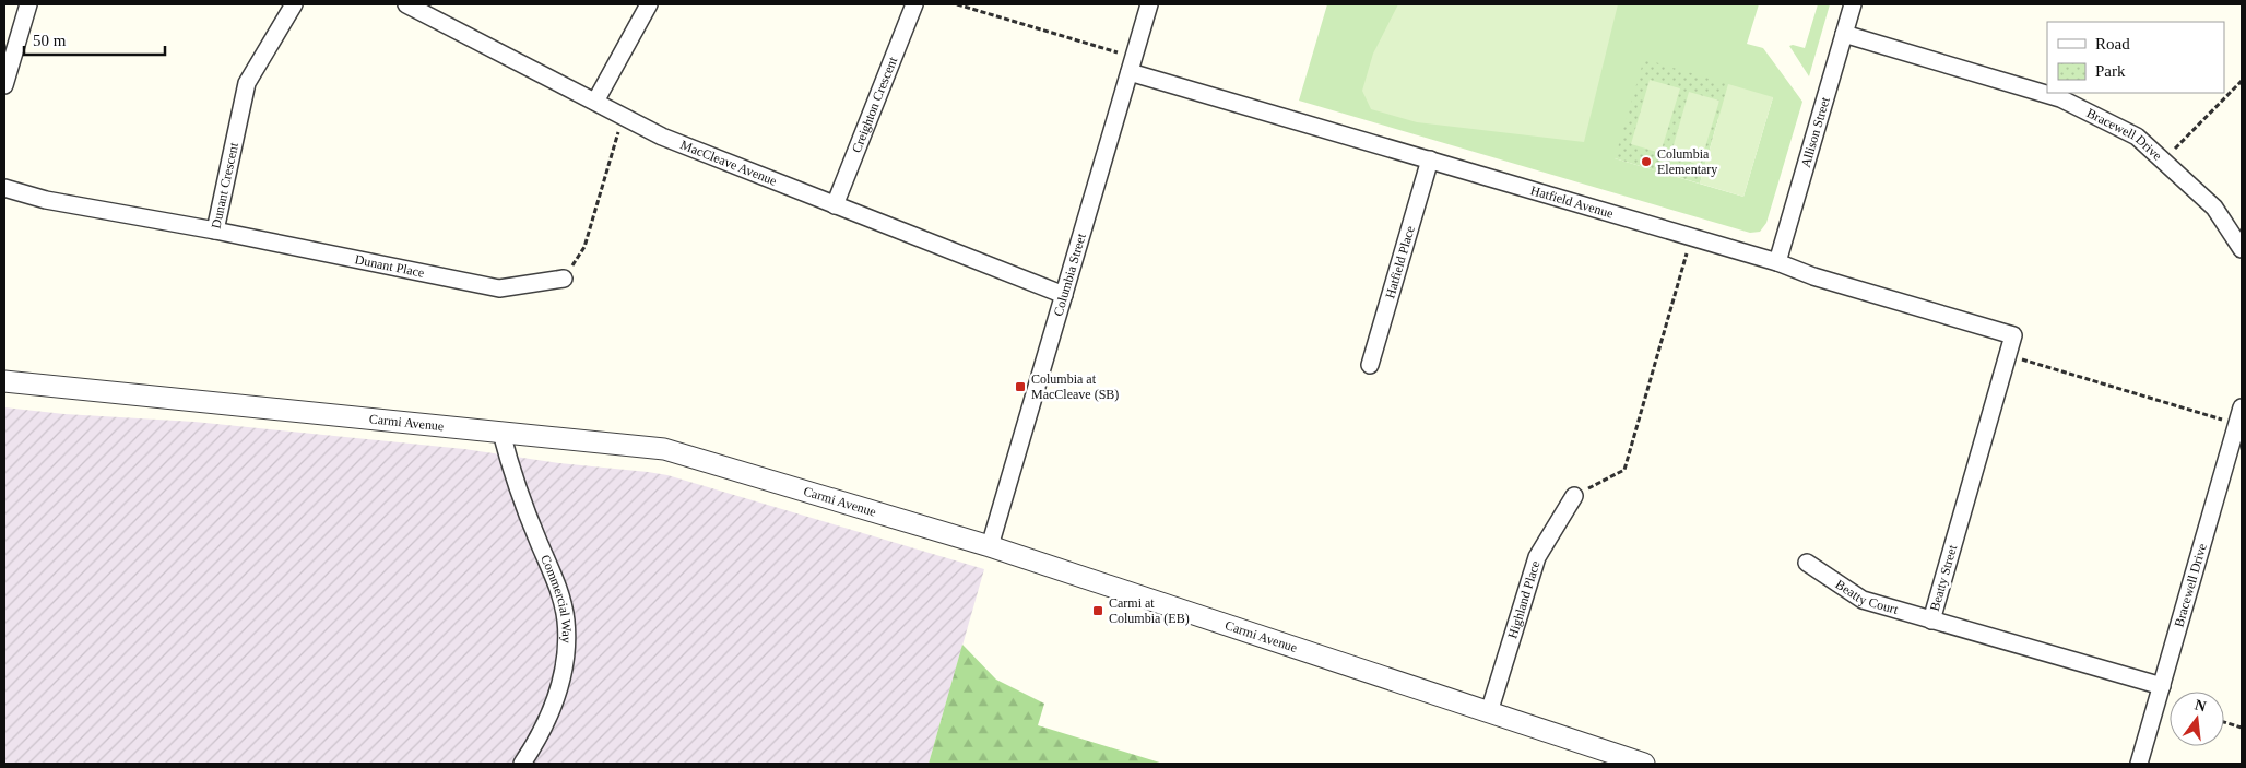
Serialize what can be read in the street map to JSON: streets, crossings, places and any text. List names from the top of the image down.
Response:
{
  "streets": {
    "street": [
      "Creighton Crescent",
      "Allison Street",
      "Bracewell Drive",
      "MacCleave Avenue",
      "Dunant Crescent",
      "Hatfield Avenue",
      "Hatfield Place",
      "Dunant Place",
      "Columbia Street",
      "Carmi Avenue",
      "Beatty Street",
      "Beatty Court",
      "Commercial Way",
      "Highland Place"
    ]
  },
  "crossings": [
    ["Creighton Crescent", "MacCleave Avenue"],
    ["Allison Street", "Bracewell Drive"],
    ["Allison Street", "Hatfield Avenue"],
    ["Bracewell Drive", "Beatty Street"],
    ["MacCleave Avenue", "Columbia Street"],
    ["Dunant Crescent", "Dunant Place"],
    ["Hatfield Avenue", "Hatfield Place"],
    ["Hatfield Avenue", "Columbia Street"],
    ["Hatfield Avenue", "Beatty Street"],
    ["Columbia Street", "Carmi Avenue"],
    ["Carmi Avenue", "Commercial Way"],
    ["Carmi Avenue", "Highland Place"],
    ["Beatty Street", "Beatty Court"]
  ],
  "places": {
    "other": ["Columbia Elementary"],
    "transit": ["Columbia at MacCleave (SB)", "Carmi at Columbia (EB)"]
  },
  "legend": ["Road", "Park"],
  "scale_bar": "50 m",
  "north": "top"
}
